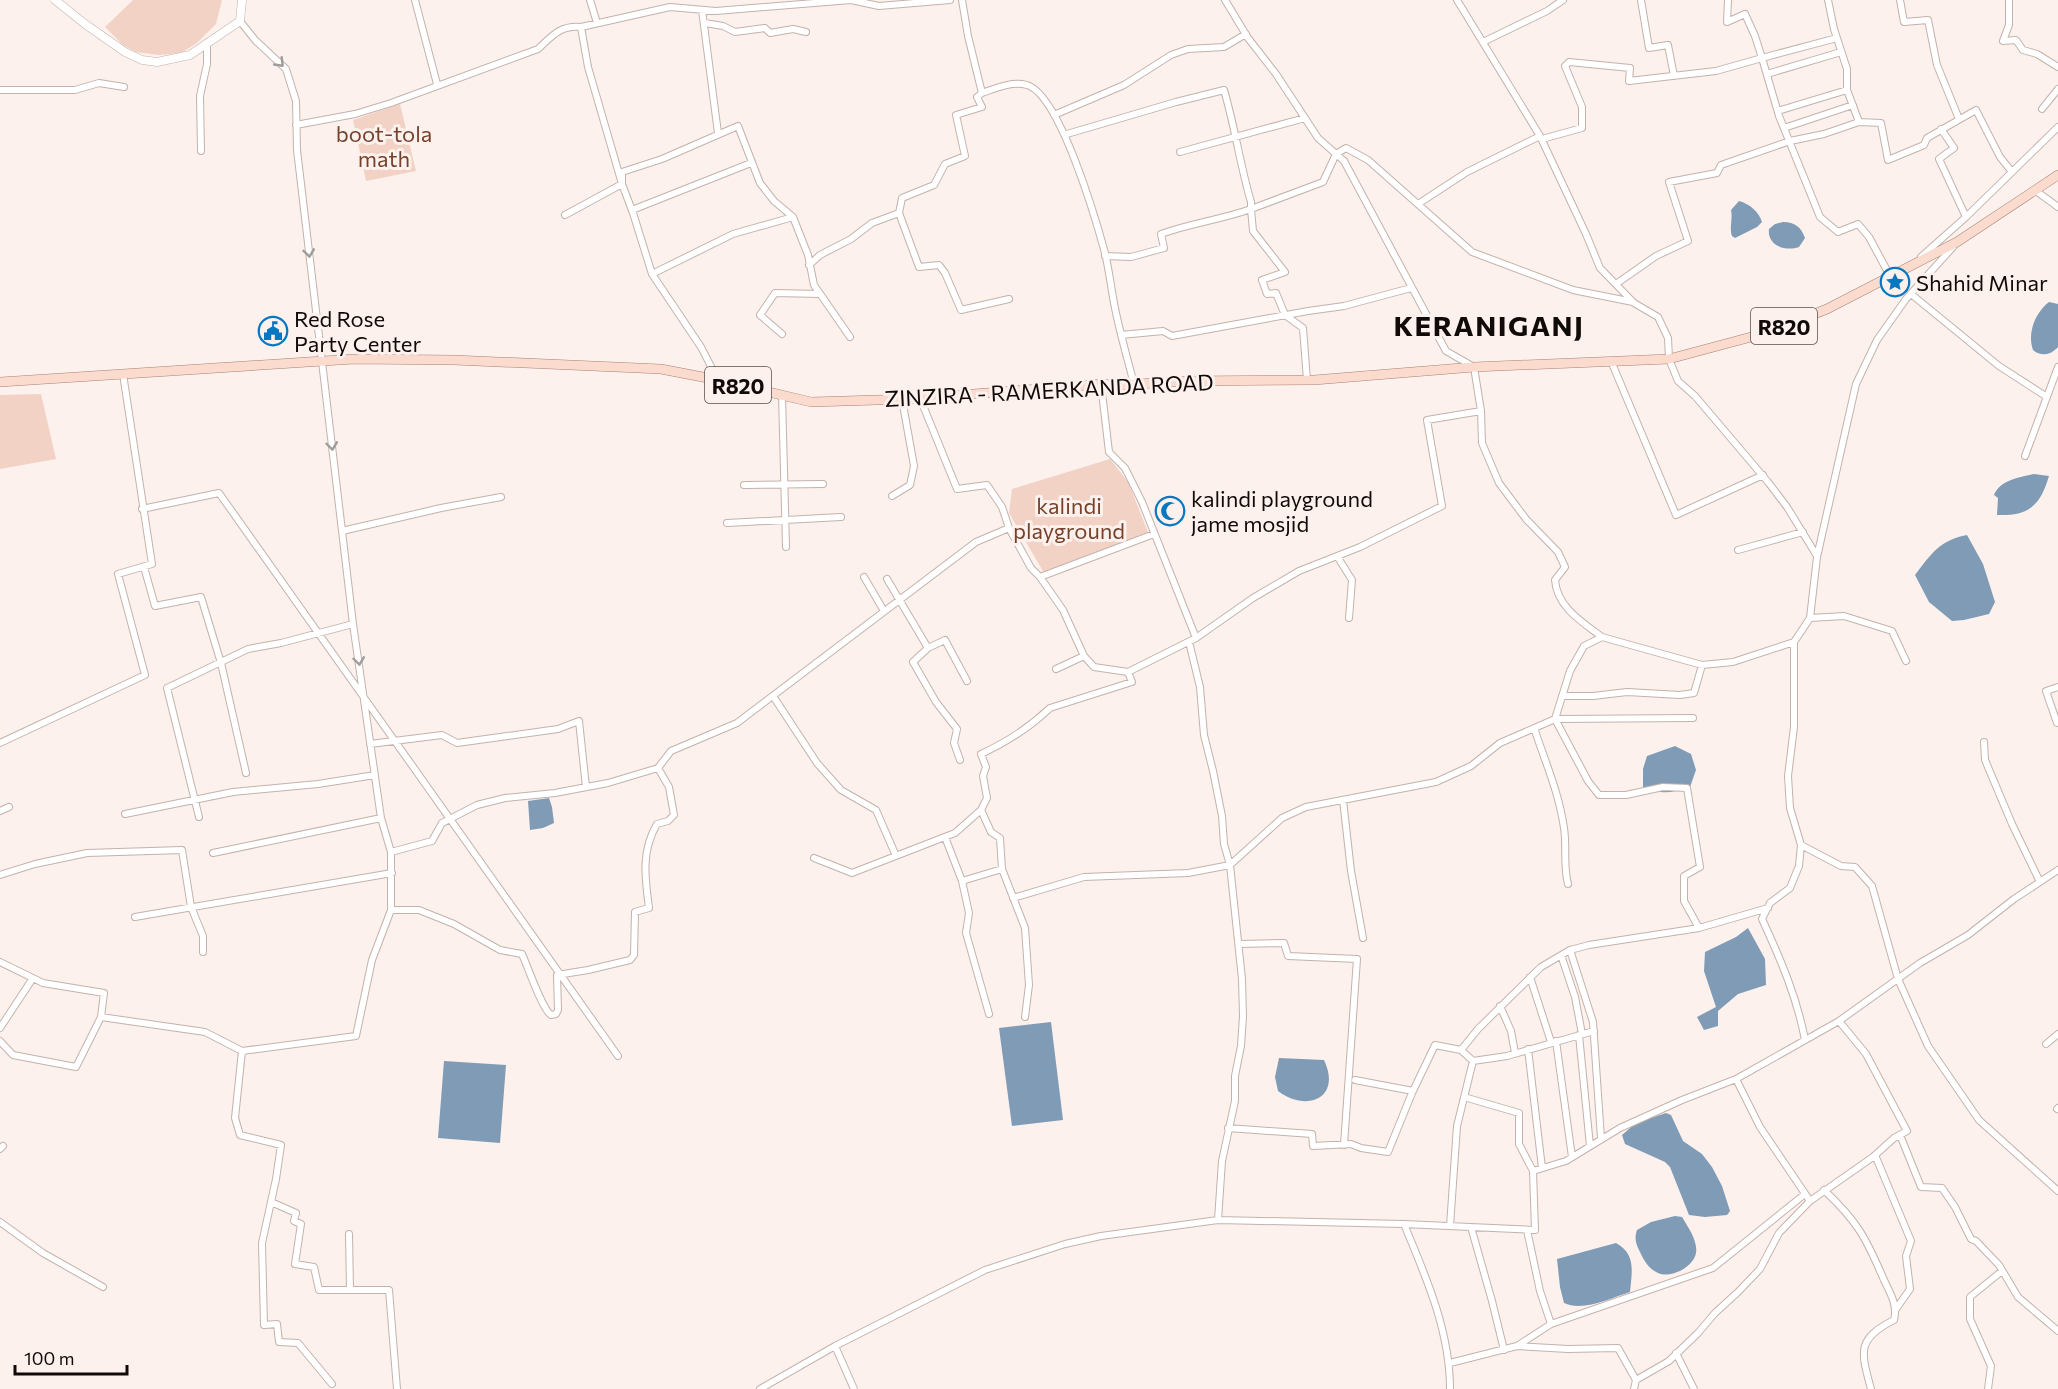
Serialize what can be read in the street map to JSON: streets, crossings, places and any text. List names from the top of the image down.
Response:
{
  "streets": {
    "main road": ["R820", "ZINZIRA - RAMERKANDA ROAD"]
  },
  "districts": ["KERANIGANJ"],
  "parks": ["boot-tola math", "kalindi playground"],
  "places": {
    "place": ["Shahid Minar"],
    "public building": ["Red Rose Party Center"],
    "mosque": ["kalindi playground jame mosjid"]
  },
  "scale_bar": "100 m"
}
